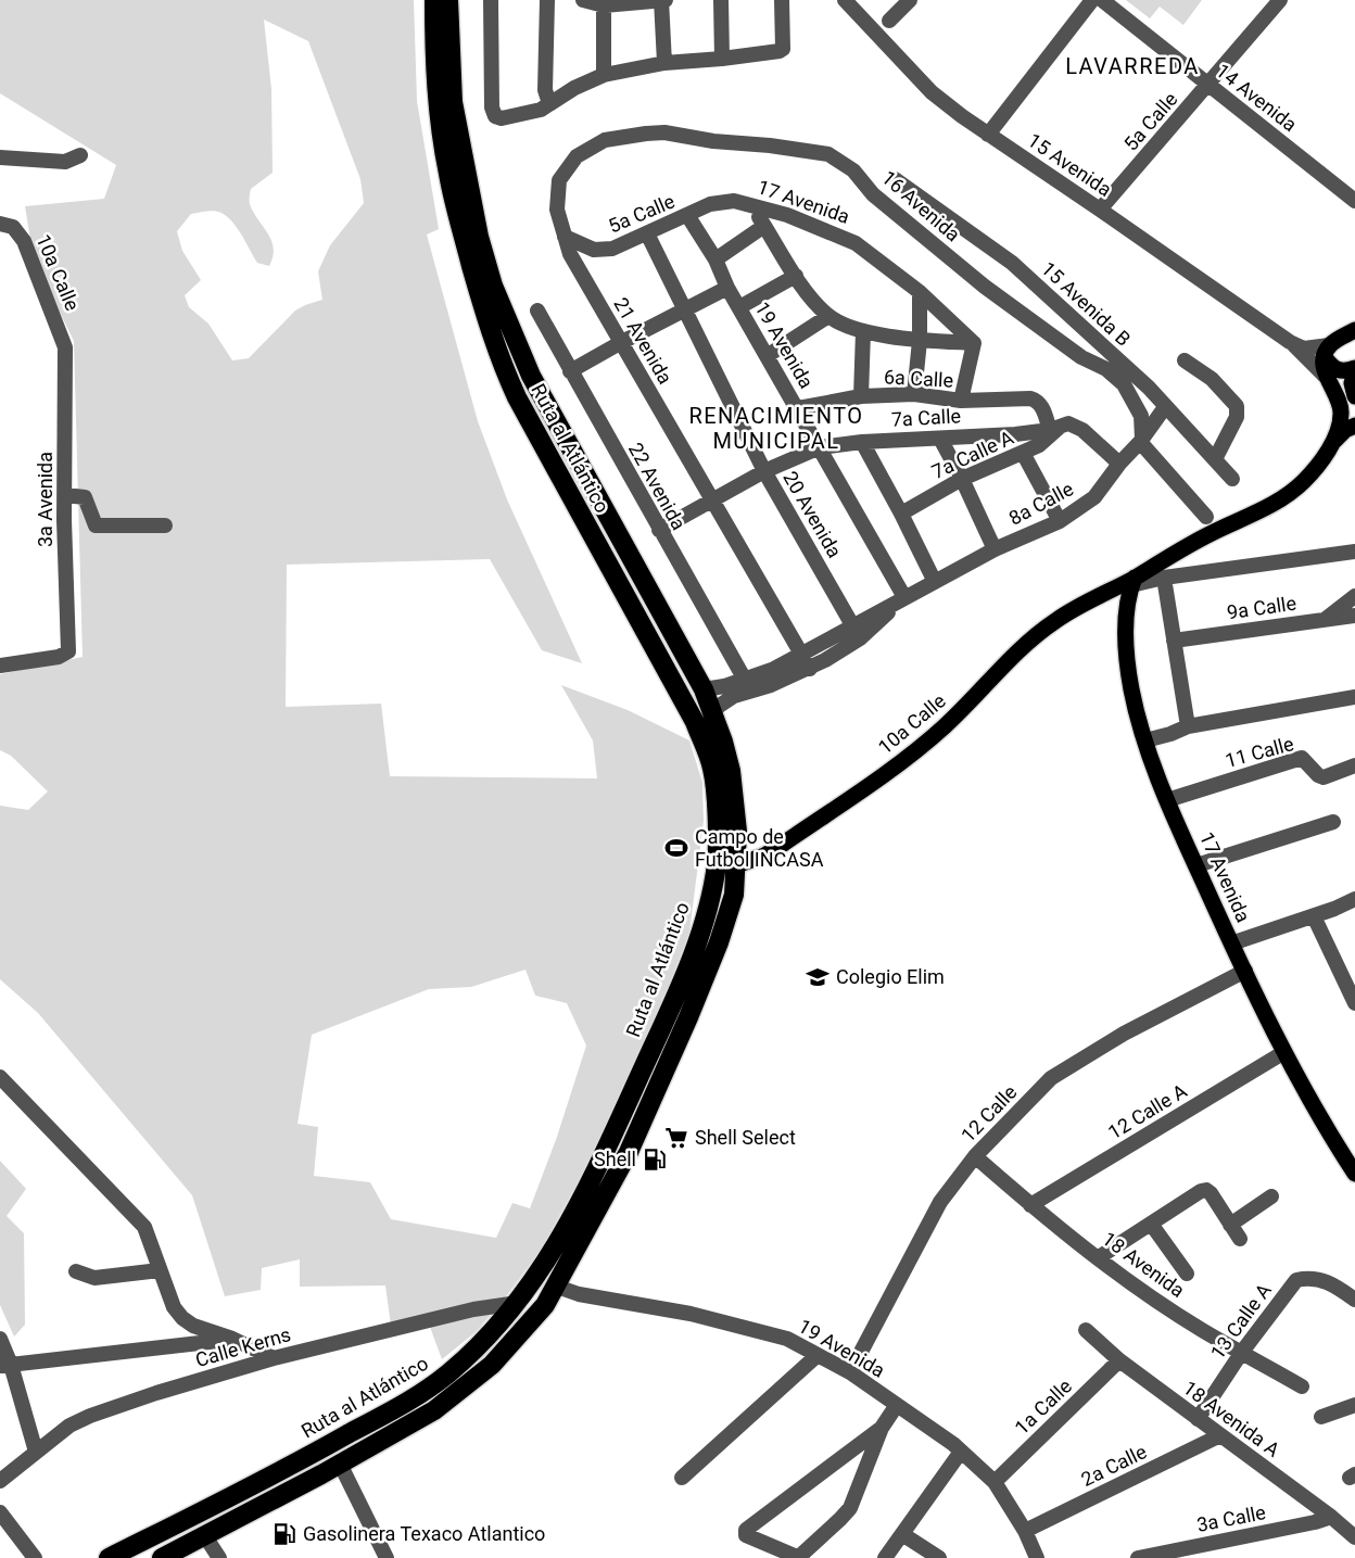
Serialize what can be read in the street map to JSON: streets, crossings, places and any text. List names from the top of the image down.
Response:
{
  "streets": {
    "highway": ["Ruta al Atlántico"],
    "main road": ["17 Avenida", "10a Calle"],
    "street": [
      "14 Avenida",
      "5a Calle",
      "15 Avenida",
      "16 Avenida",
      "15 Avenida B",
      "21 Avenida",
      "19 Avenida",
      "6a Calle",
      "7a Calle",
      "7a Calle A",
      "22 Avenida",
      "3a Avenida",
      "8a Calle",
      "20 Avenida",
      "9a Calle",
      "11 Calle",
      "12 Calle A",
      "12 Calle",
      "18 Avenida",
      "13 Calle A",
      "Calle Kerns",
      "1a Calle",
      "18 Avenida A",
      "2a Calle",
      "3a Calle"
    ]
  },
  "crossings": [
    ["14 Avenida", "5a Calle"],
    ["5a Calle", "15 Avenida"],
    ["5a Calle", "17 Avenida"],
    ["5a Calle", "21 Avenida"],
    ["5a Calle", "19 Avenida"],
    ["5a Calle", "20 Avenida"],
    ["17 Avenida", "10a Calle"],
    ["17 Avenida", "11 Calle"],
    ["17 Avenida", "12 Calle A"],
    ["17 Avenida", "12 Calle"],
    ["16 Avenida", "21 Avenida"],
    ["16 Avenida", "8a Calle"],
    ["10a Calle", "Ruta al Atlántico"],
    ["10a Calle", "3a Avenida"],
    ["15 Avenida B", "8a Calle"],
    ["21 Avenida", "7a Calle"],
    ["21 Avenida", "8a Calle"],
    ["19 Avenida", "6a Calle"],
    ["19 Avenida", "7a Calle"],
    ["19 Avenida", "Ruta al Atlántico"],
    ["19 Avenida", "8a Calle"],
    ["19 Avenida", "12 Calle"],
    ["19 Avenida", "1a Calle"],
    ["19 Avenida", "2a Calle"],
    ["6a Calle", "7a Calle"],
    ["6a Calle", "7a Calle A"],
    ["7a Calle", "7a Calle A"],
    ["7a Calle", "22 Avenida"],
    ["7a Calle", "20 Avenida"],
    ["Ruta al Atlántico", "8a Calle"],
    ["Ruta al Atlántico", "Calle Kerns"],
    ["22 Avenida", "8a Calle"],
    ["8a Calle", "20 Avenida"],
    ["12 Calle A", "18 Avenida"],
    ["12 Calle", "18 Avenida"],
    ["18 Avenida", "13 Calle A"],
    ["13 Calle A", "18 Avenida A"],
    ["1a Calle", "18 Avenida A"],
    ["18 Avenida A", "2a Calle"],
    ["18 Avenida A", "3a Calle"]
  ],
  "districts": ["LAVARREDA", "RENACIMIENTO MUNICIPAL"],
  "places": {
    "sports": ["Campo de Futbol INCASA"],
    "school or university": ["Colegio Elim"],
    "supermarket": ["Shell Select"],
    "fuel station": ["Shell", "Gasolinera Texaco Atlantico"]
  }
}
